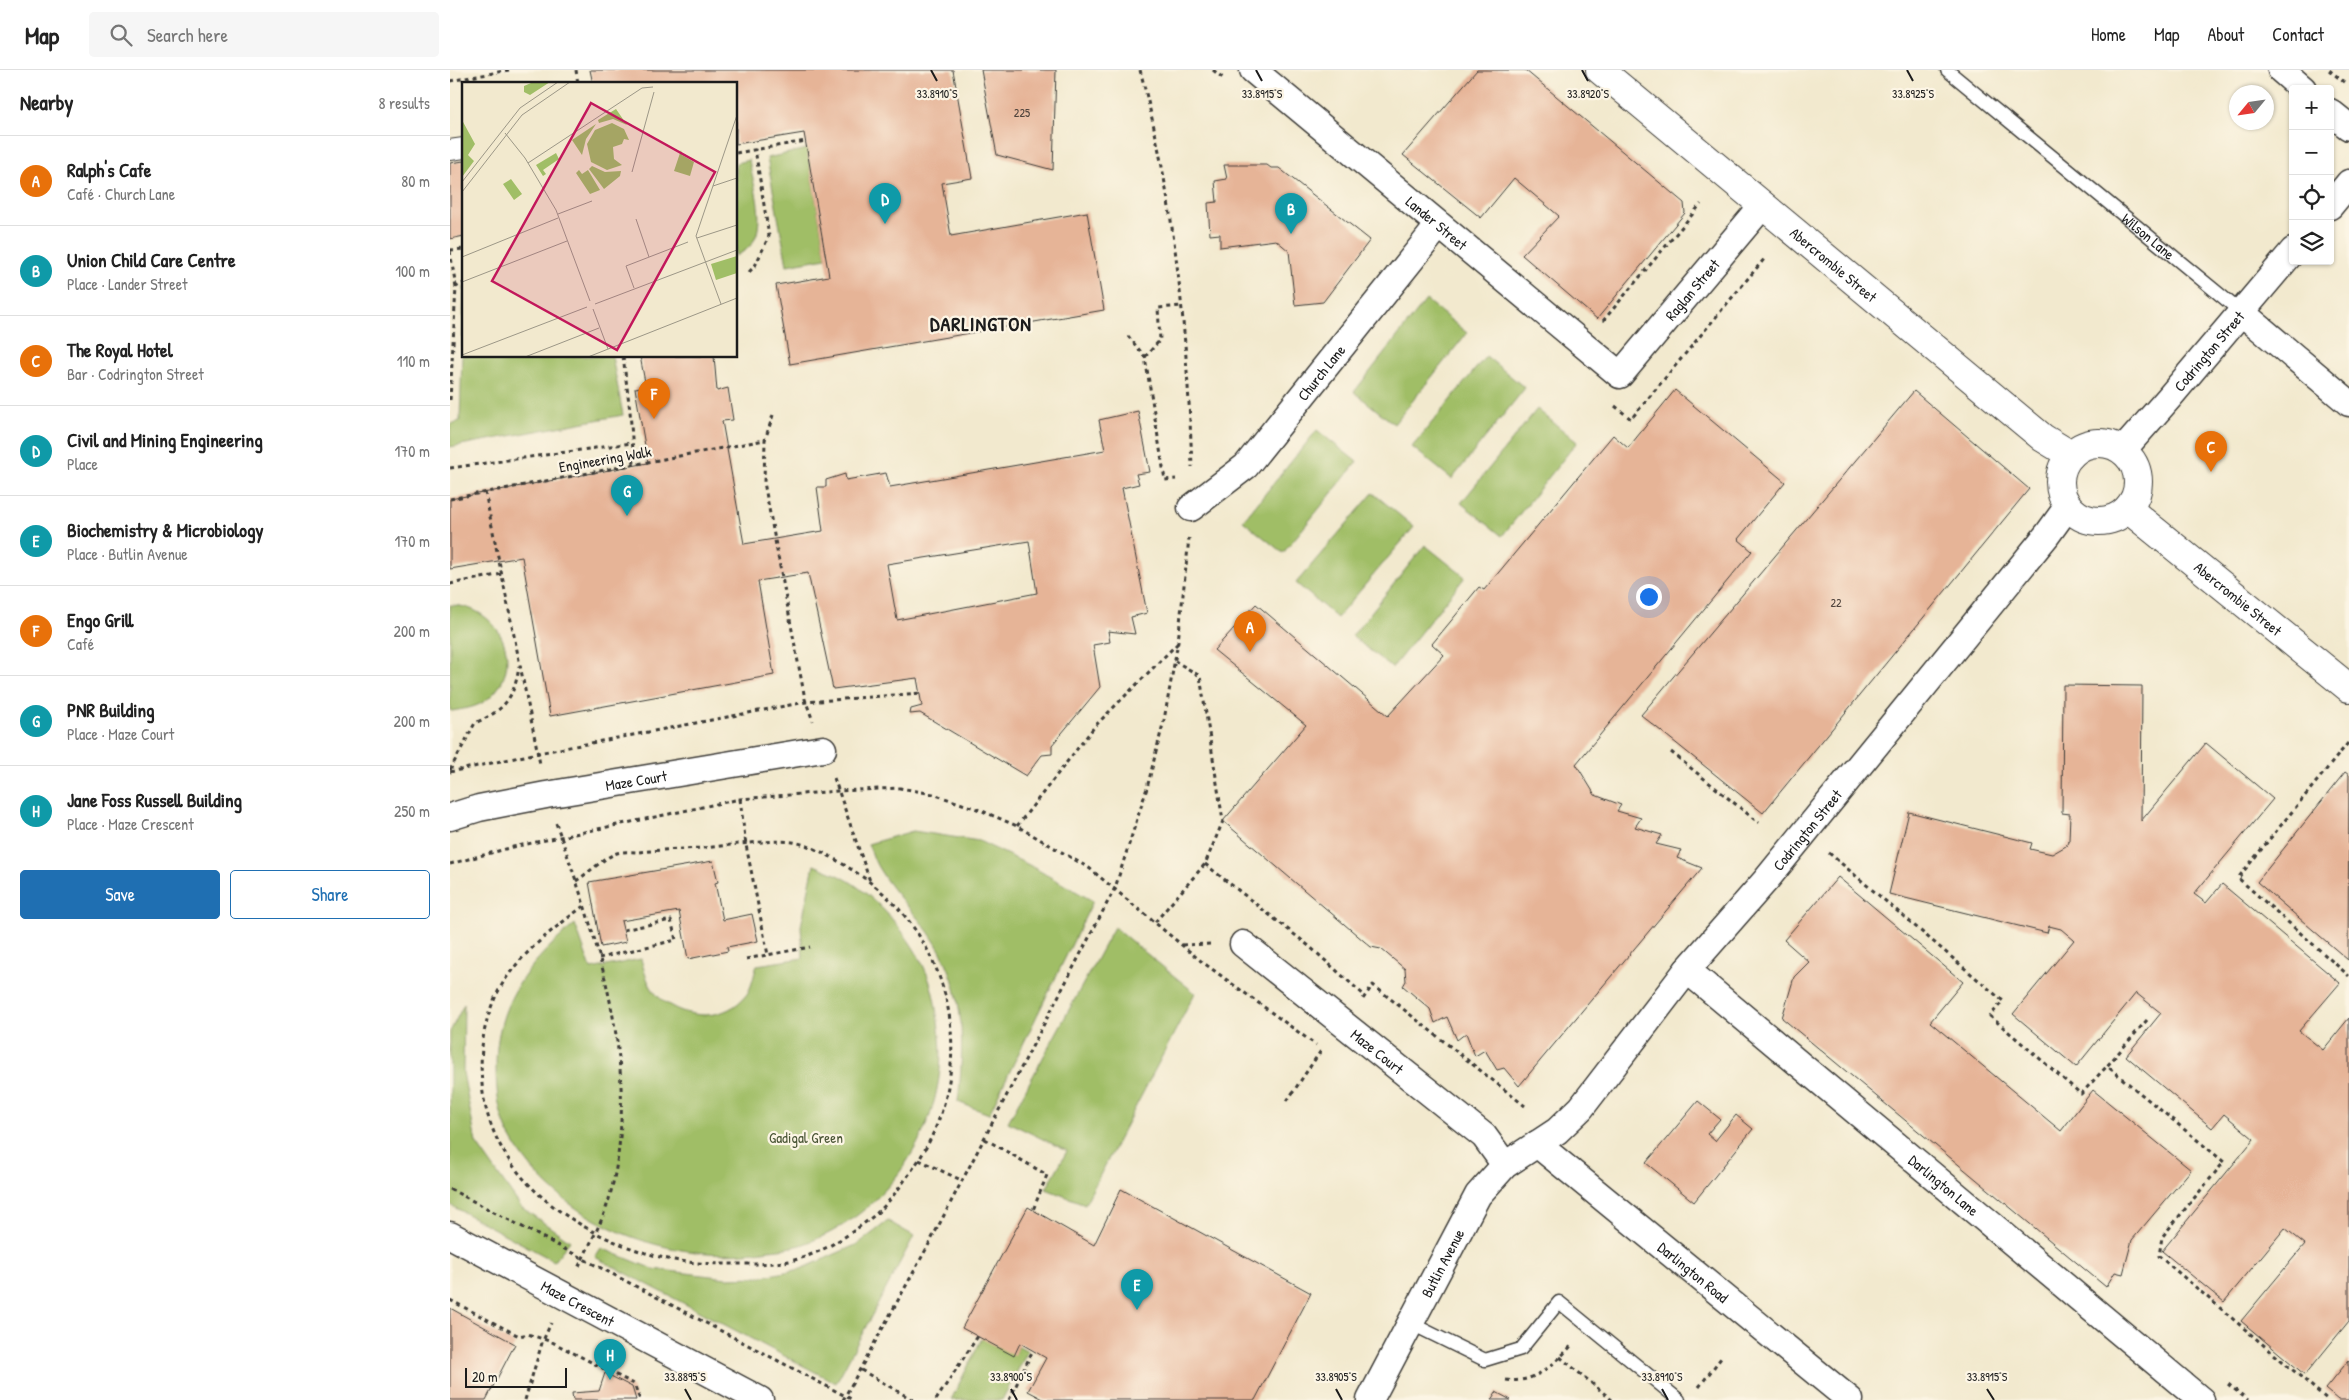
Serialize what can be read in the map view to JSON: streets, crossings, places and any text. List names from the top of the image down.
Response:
{
  "streets": {
    "street": [
      "Lander Street",
      "Wilson Lane",
      "Abercrombie Street",
      "Raglan Street",
      "Codrington Street",
      "Church Lane",
      "Maze Court",
      "Darlington Lane",
      "Butlin Avenue",
      "Darlington Road",
      "Maze Crescent"
    ],
    "path": ["Engineering Walk"]
  },
  "crossings": [
    ["Lander Street", "Raglan Street"],
    ["Lander Street", "Church Lane"],
    ["Wilson Lane", "Codrington Street"],
    ["Abercrombie Street", "Raglan Street"],
    ["Abercrombie Street", "Codrington Street"],
    ["Codrington Street", "Darlington Lane"],
    ["Codrington Street", "Butlin Avenue"],
    ["Codrington Street", "Darlington Road"],
    ["Maze Court", "Butlin Avenue"],
    ["Butlin Avenue", "Darlington Road"]
  ],
  "districts": ["DARLINGTON"],
  "parks": ["Gadigal Green"],
  "house_numbers": ["225", "22"],
  "scale_bar": "20 m",
  "north": "bottom left",
  "page": {
    "header": "Map",
    "search": "Search here",
    "nav": [
      "Home",
      "Map",
      "About",
      "Contact"
    ],
    "heading": ["Nearby", "8 results"],
    "map_buttons": ["+", "−"],
    "list": [
      {
        "mark": "A",
        "name": "Ralph's Cafe",
        "note": "Café · Church Lane",
        "value": "80 m"
      },
      {
        "mark": "B",
        "name": "Union Child Care Centre",
        "note": "Place · Lander Street",
        "value": "100 m"
      },
      {
        "mark": "C",
        "name": "The Royal Hotel",
        "note": "Bar · Codrington Street",
        "value": "110 m"
      },
      {
        "mark": "D",
        "name": "Civil and Mining Engineering",
        "note": "Place",
        "value": "170 m"
      },
      {
        "mark": "E",
        "name": "Biochemistry & Microbiology",
        "note": "Place · Butlin Avenue",
        "value": "170 m"
      },
      {
        "mark": "F",
        "name": "Engo Grill",
        "note": "Café",
        "value": "200 m"
      },
      {
        "mark": "G",
        "name": "PNR Building",
        "note": "Place · Maze Court",
        "value": "200 m"
      },
      {
        "mark": "H",
        "name": "Jane Foss Russell Building",
        "note": "Place · Maze Crescent",
        "value": "250 m"
      }
    ],
    "pins": [
      "D",
      "B",
      "F",
      "C",
      "G",
      "A",
      "E",
      "H"
    ],
    "buttons": ["Save", "Share"],
    "scale": "20 m"
  },
  "coordinates": [
    "33.8925°S",
    "33.8910°S",
    "33.8915°S",
    "33.8920°S",
    "33.8895°S",
    "33.8900°S",
    "33.8905°S"
  ]
}
